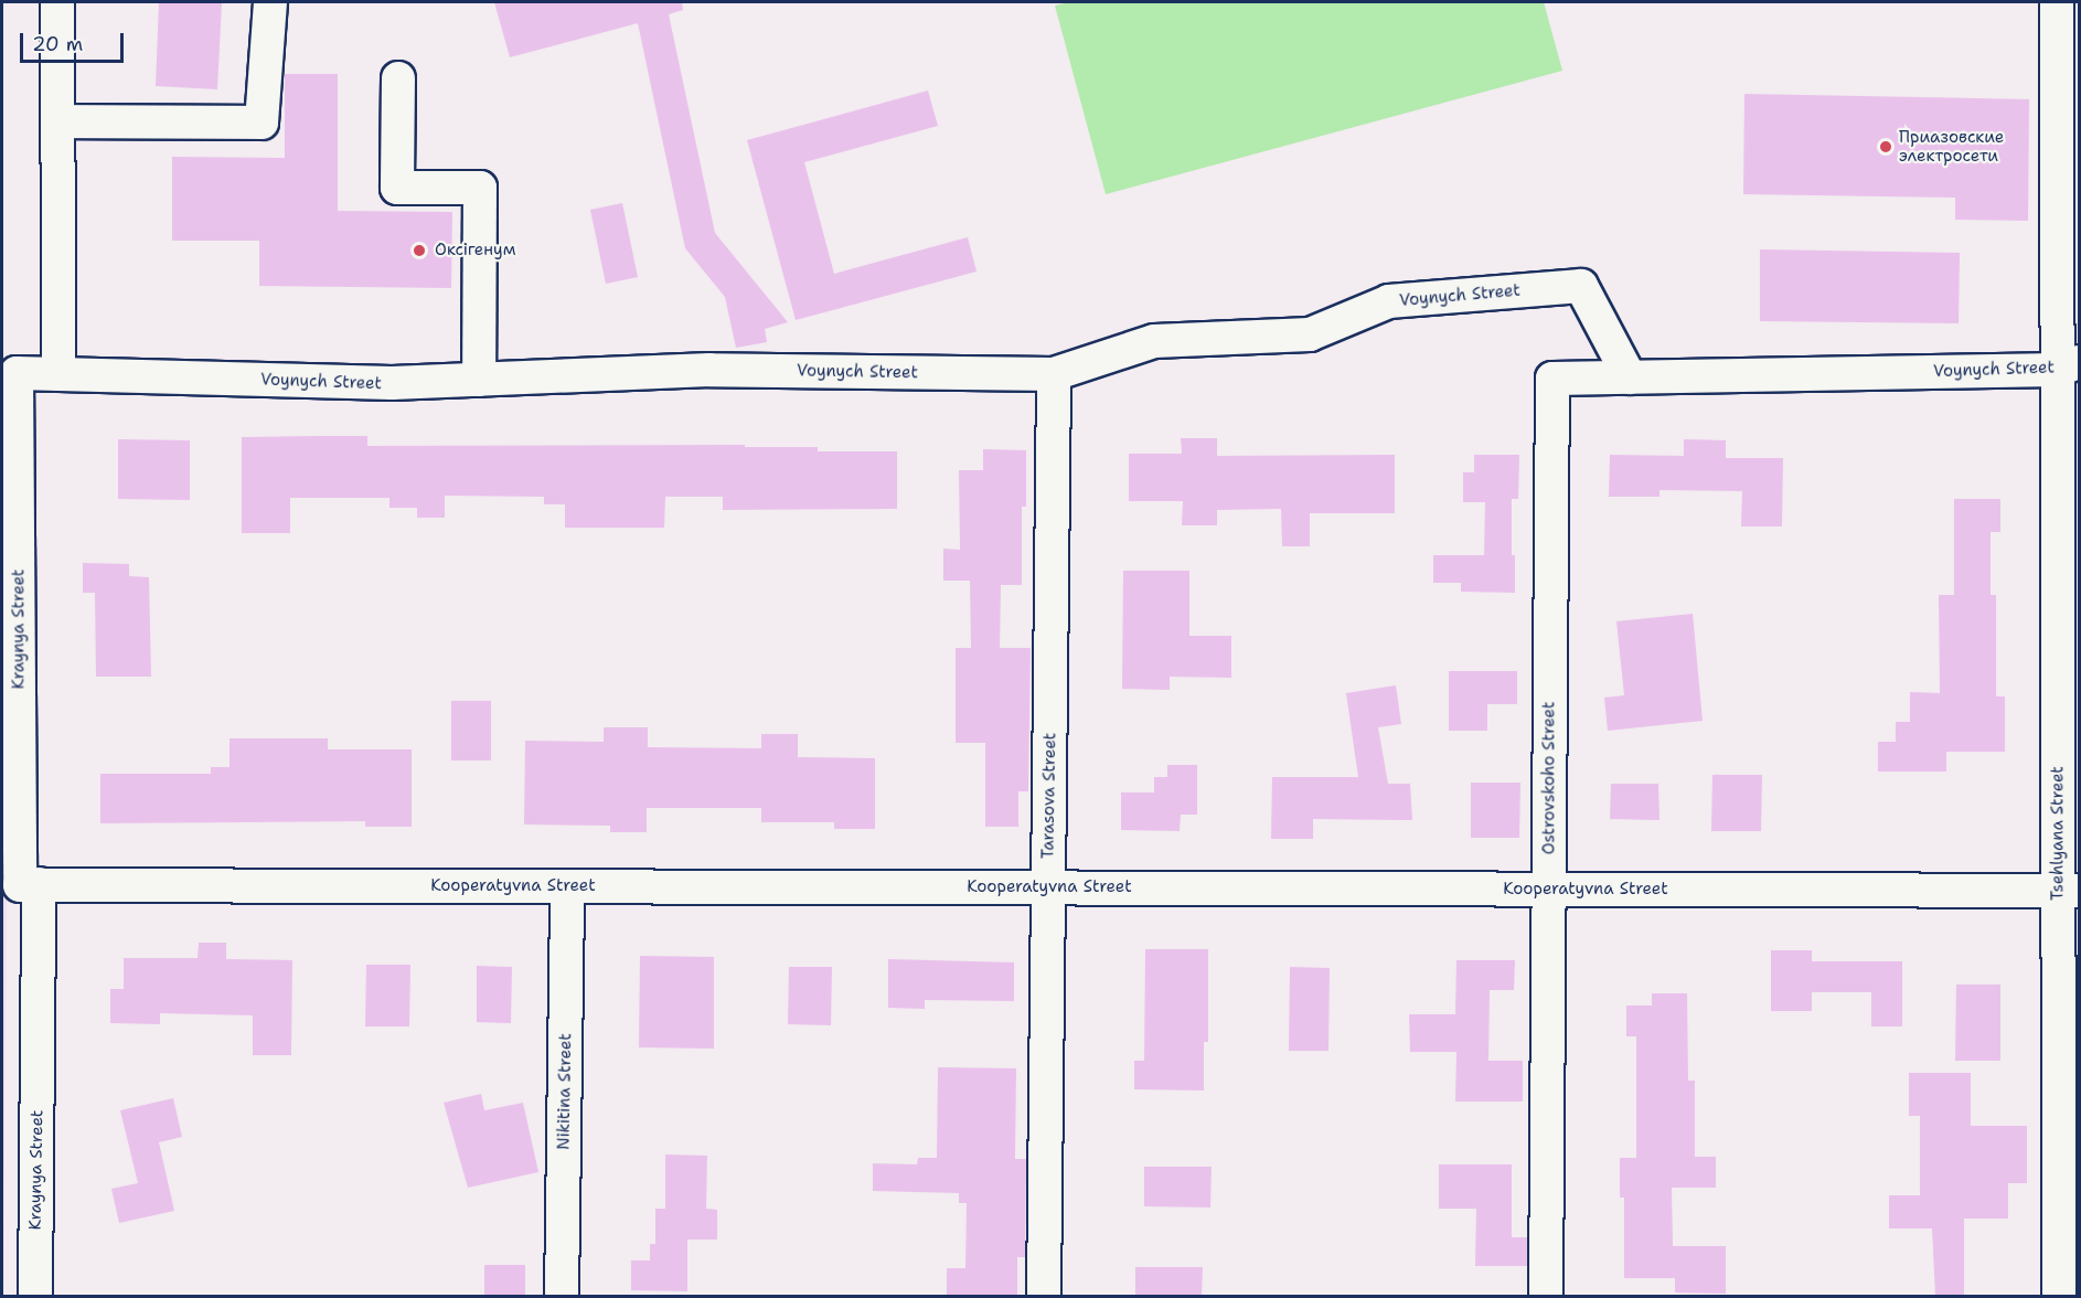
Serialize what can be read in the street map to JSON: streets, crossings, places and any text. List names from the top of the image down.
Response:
{
  "streets": {
    "street": [
      "Voynych Street",
      "Kraynya Street",
      "Ostrovskoho Street",
      "Tarasova Street",
      "Tsehlyana Street",
      "Kooperatyvna Street",
      "Nikitina Street"
    ]
  },
  "crossings": [
    ["Voynych Street", "Kraynya Street"],
    ["Voynych Street", "Ostrovskoho Street"],
    ["Voynych Street", "Tarasova Street"],
    ["Voynych Street", "Tsehlyana Street"],
    ["Kraynya Street", "Kooperatyvna Street"],
    ["Ostrovskoho Street", "Kooperatyvna Street"],
    ["Tarasova Street", "Kooperatyvna Street"],
    ["Tsehlyana Street", "Kooperatyvna Street"],
    ["Kooperatyvna Street", "Nikitina Street"]
  ],
  "places": ["Приазовские электросети", "Оксігенум"],
  "scale_bar": "20 m"
}
